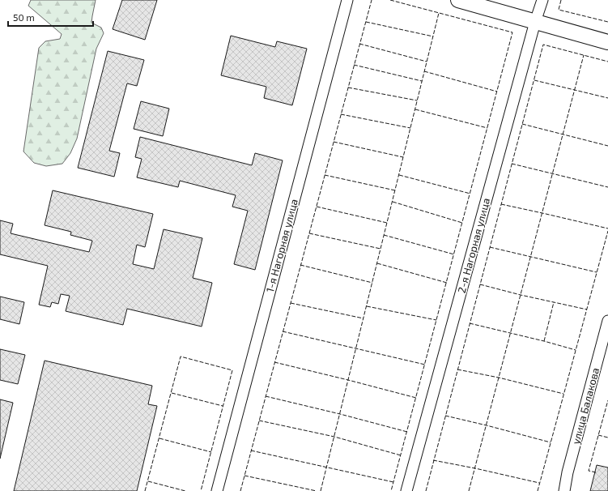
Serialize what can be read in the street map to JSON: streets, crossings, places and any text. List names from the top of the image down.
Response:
{
  "streets": {
    "street": ["1-я Нагорная улица", "2-я Нагорная улица", "улица Балакова"]
  },
  "scale_bar": "50 m"
}
